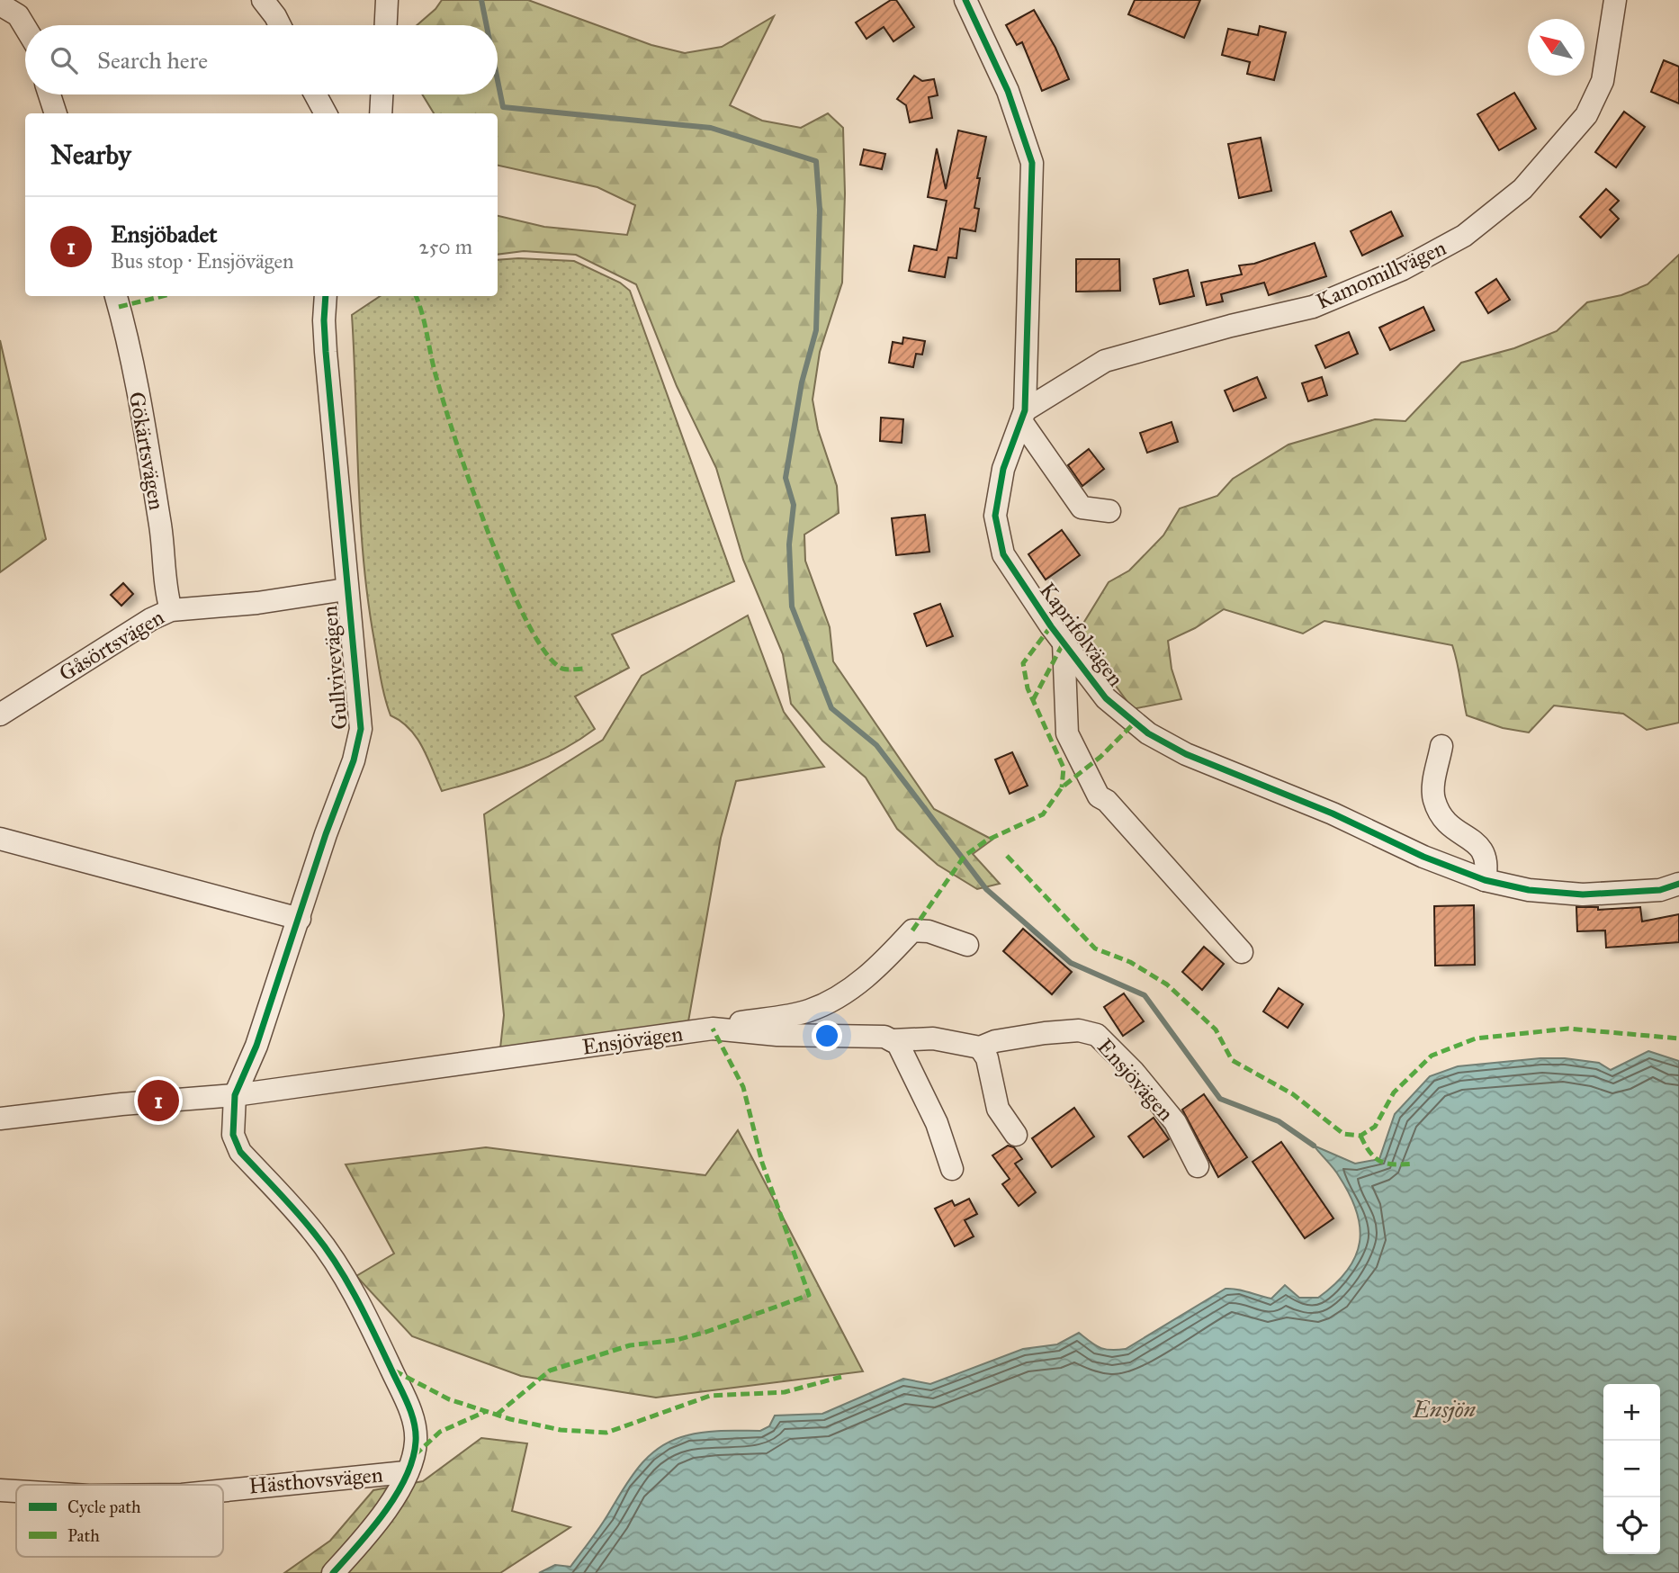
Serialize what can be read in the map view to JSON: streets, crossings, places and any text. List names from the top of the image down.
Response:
{
  "streets": {
    "street": [
      "Kamomillvägen",
      "Gökärtsvägen",
      "Kaprifolvägen",
      "Gåsörtsvägen",
      "Gullvivevägen",
      "Ensjövägen",
      "Hästhovsvägen"
    ]
  },
  "crossings": [
    ["Kamomillvägen", "Kaprifolvägen"],
    ["Gökärtsvägen", "Gåsörtsvägen"],
    ["Gåsörtsvägen", "Gullvivevägen"],
    ["Gullvivevägen", "Ensjövägen"]
  ],
  "water": ["Ensjön"],
  "legend": ["Cycle path", "Path"],
  "north": "top left",
  "page": {
    "search": "Search here",
    "heading": "Nearby",
    "list": [
      {
        "mark": "1",
        "name": "Ensjöbadet",
        "note": "Bus stop · Ensjövägen",
        "value": "250 m"
      }
    ],
    "pins": "1",
    "map_buttons": ["+", "−"]
  }
}
